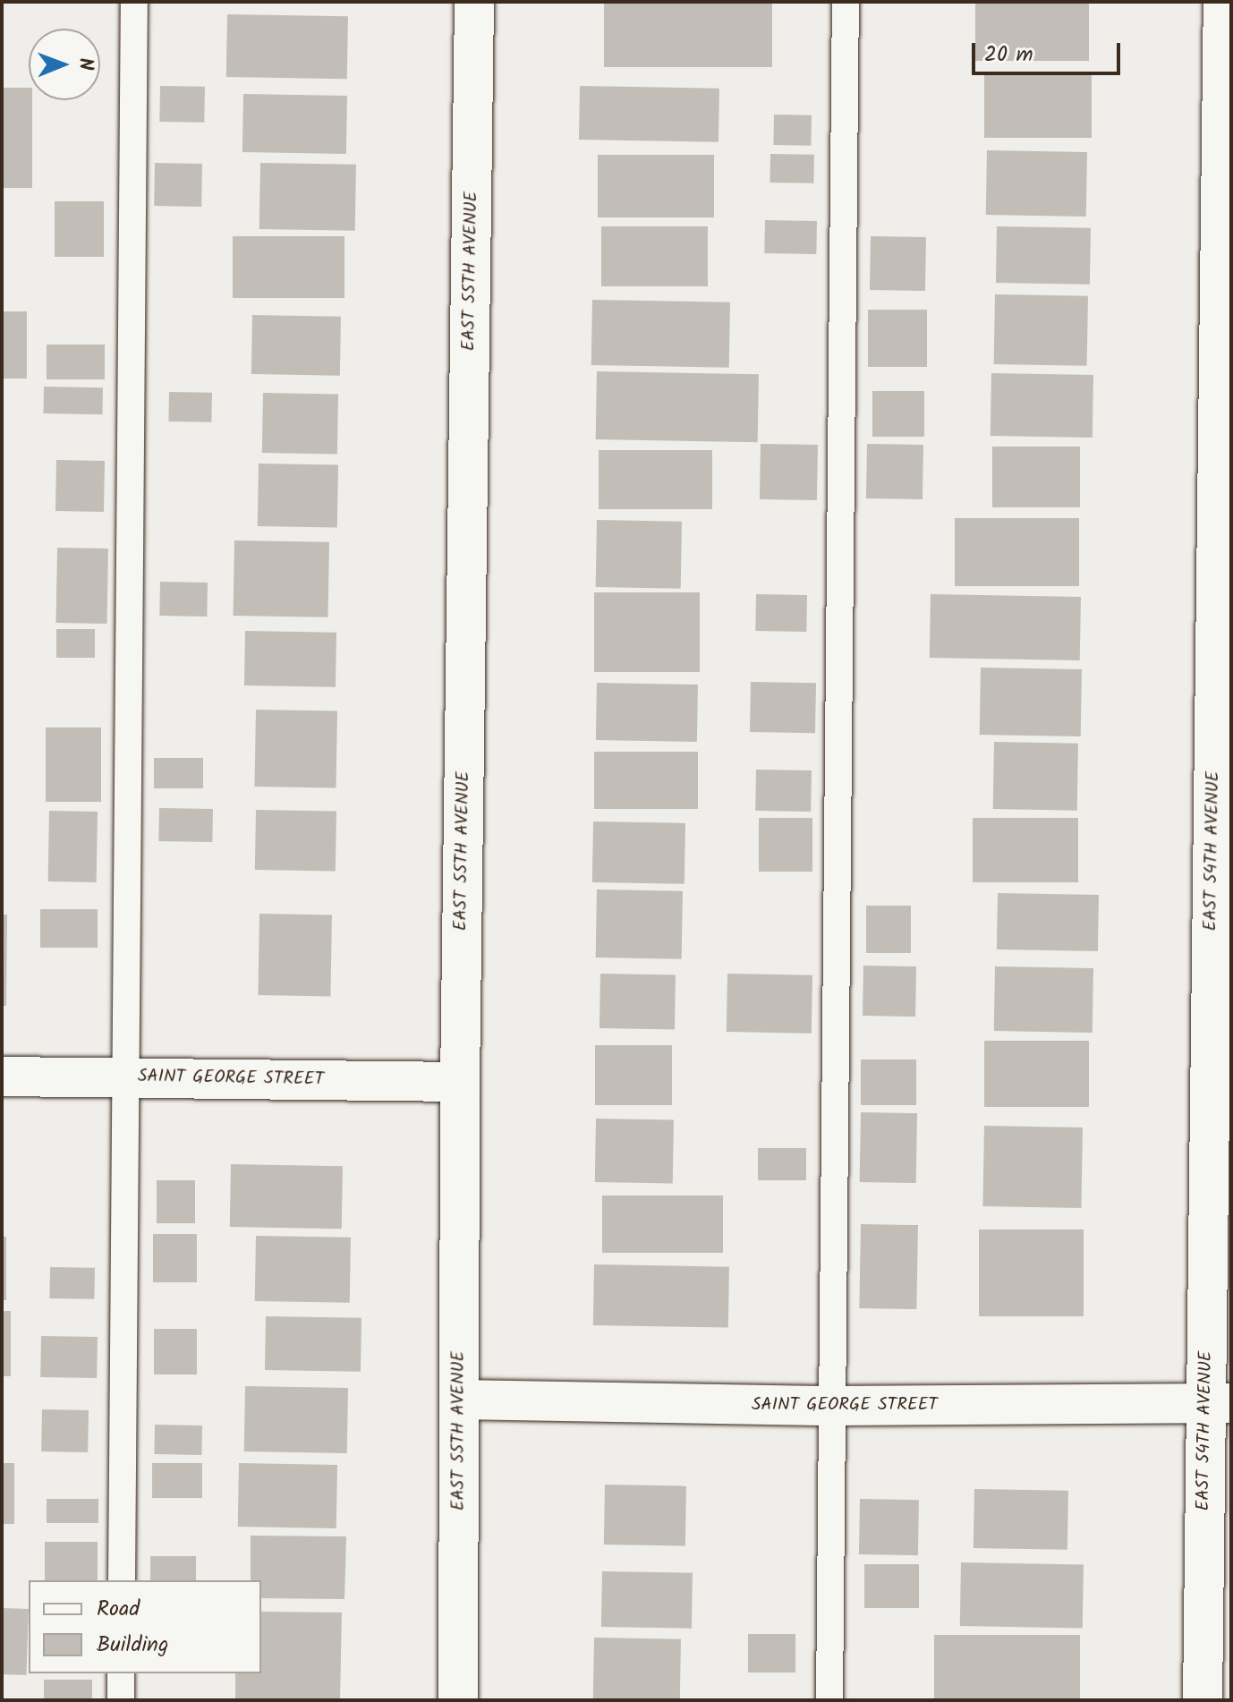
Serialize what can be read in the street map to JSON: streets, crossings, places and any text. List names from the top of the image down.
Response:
{
  "streets": {
    "street": ["EAST 55TH AVENUE", "EAST 54TH AVENUE", "SAINT GEORGE STREET"]
  },
  "crossings": [
    ["EAST 55TH AVENUE", "SAINT GEORGE STREET"],
    ["EAST 54TH AVENUE", "SAINT GEORGE STREET"]
  ],
  "legend": ["Road", "Building"],
  "scale_bar": "20 m",
  "north": "right"
}
